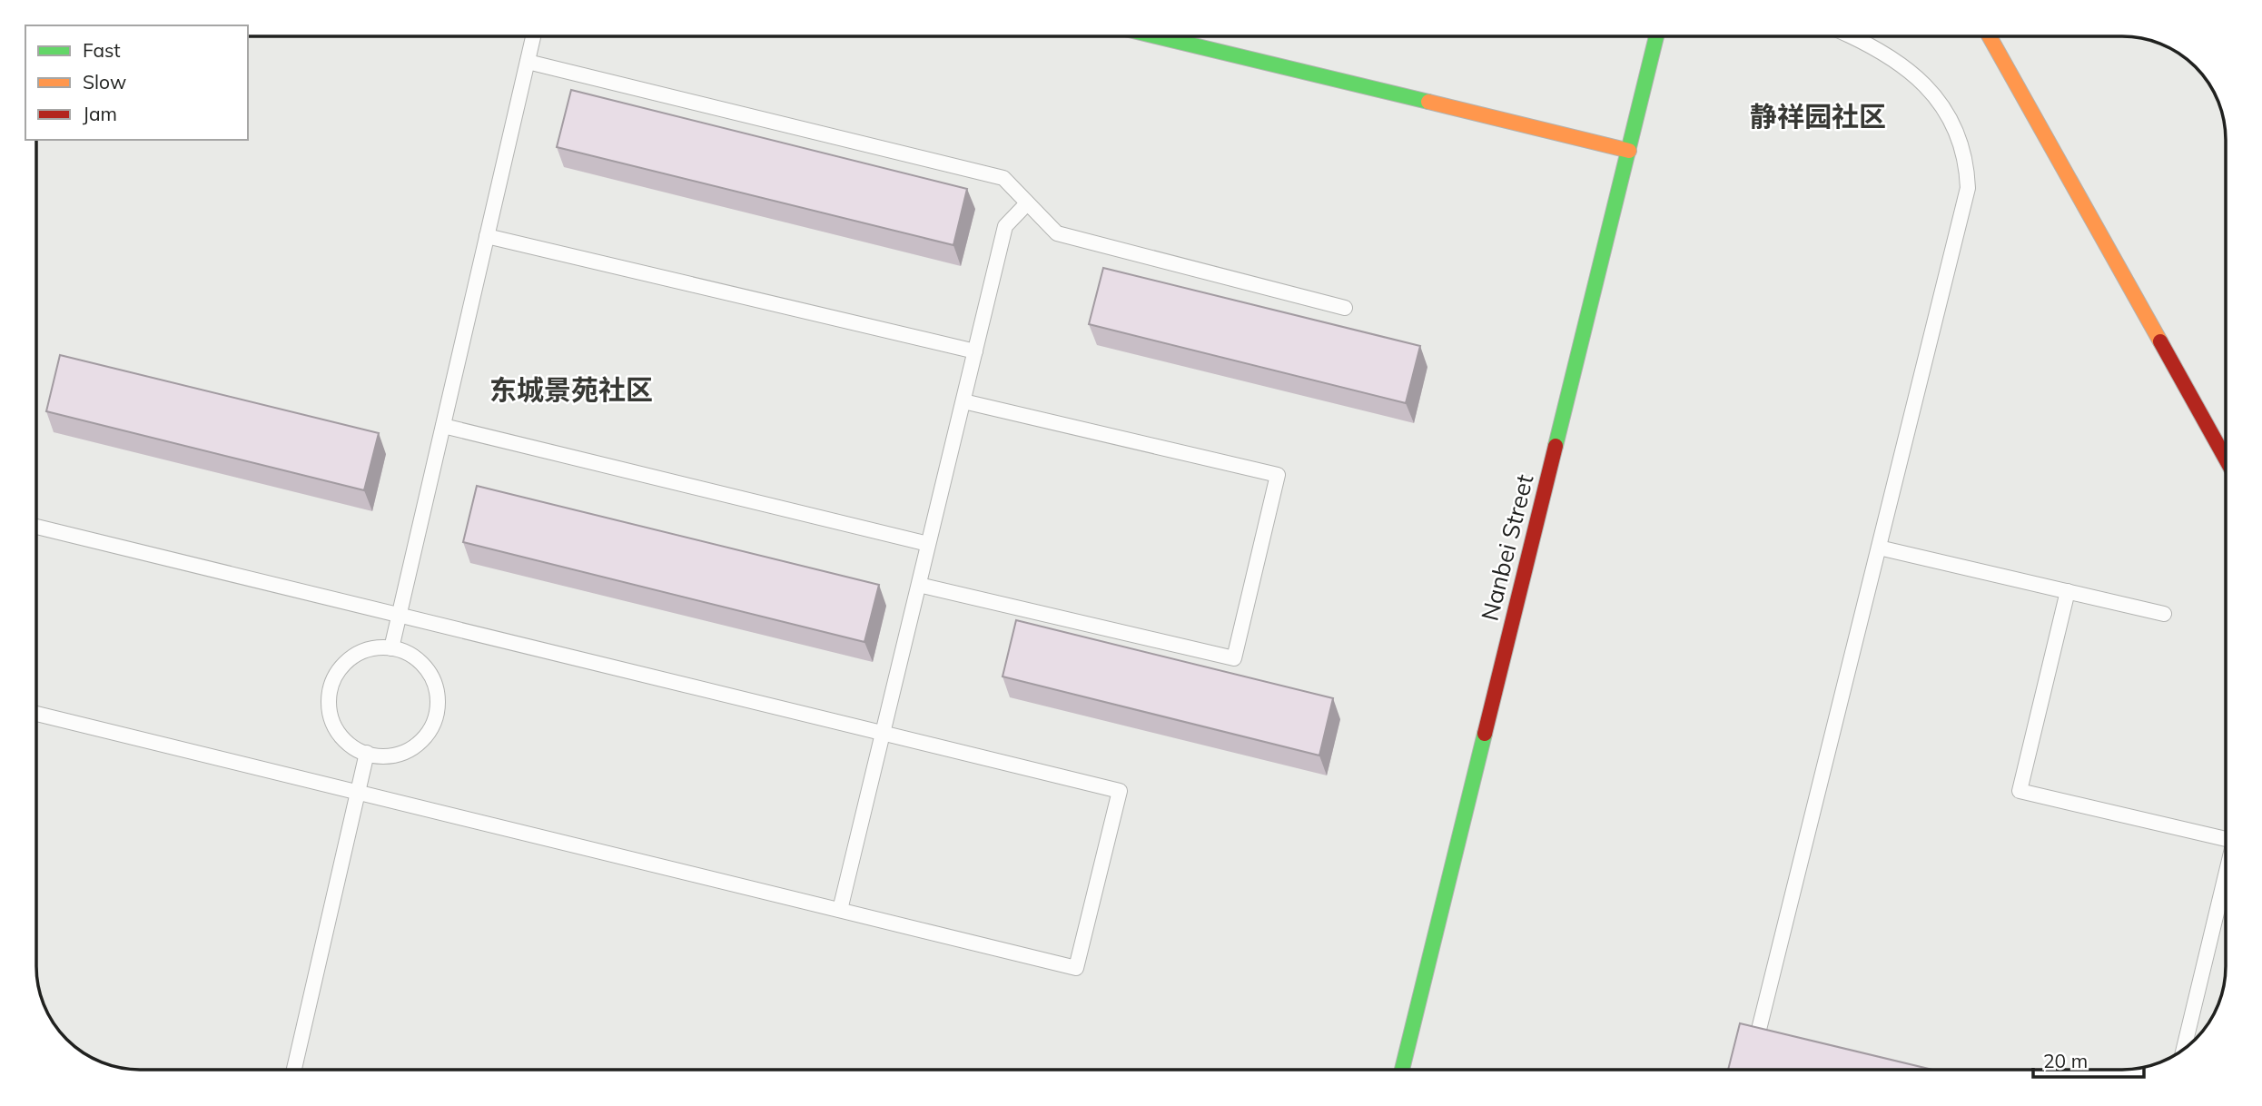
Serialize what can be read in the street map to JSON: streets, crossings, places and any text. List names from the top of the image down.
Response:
{
  "streets": {
    "street": ["Nanbei Street"]
  },
  "districts": ["静祥园社区", "东城景苑社区"],
  "legend": ["Fast", "Slow", "Jam"],
  "scale_bar": "20 m"
}
